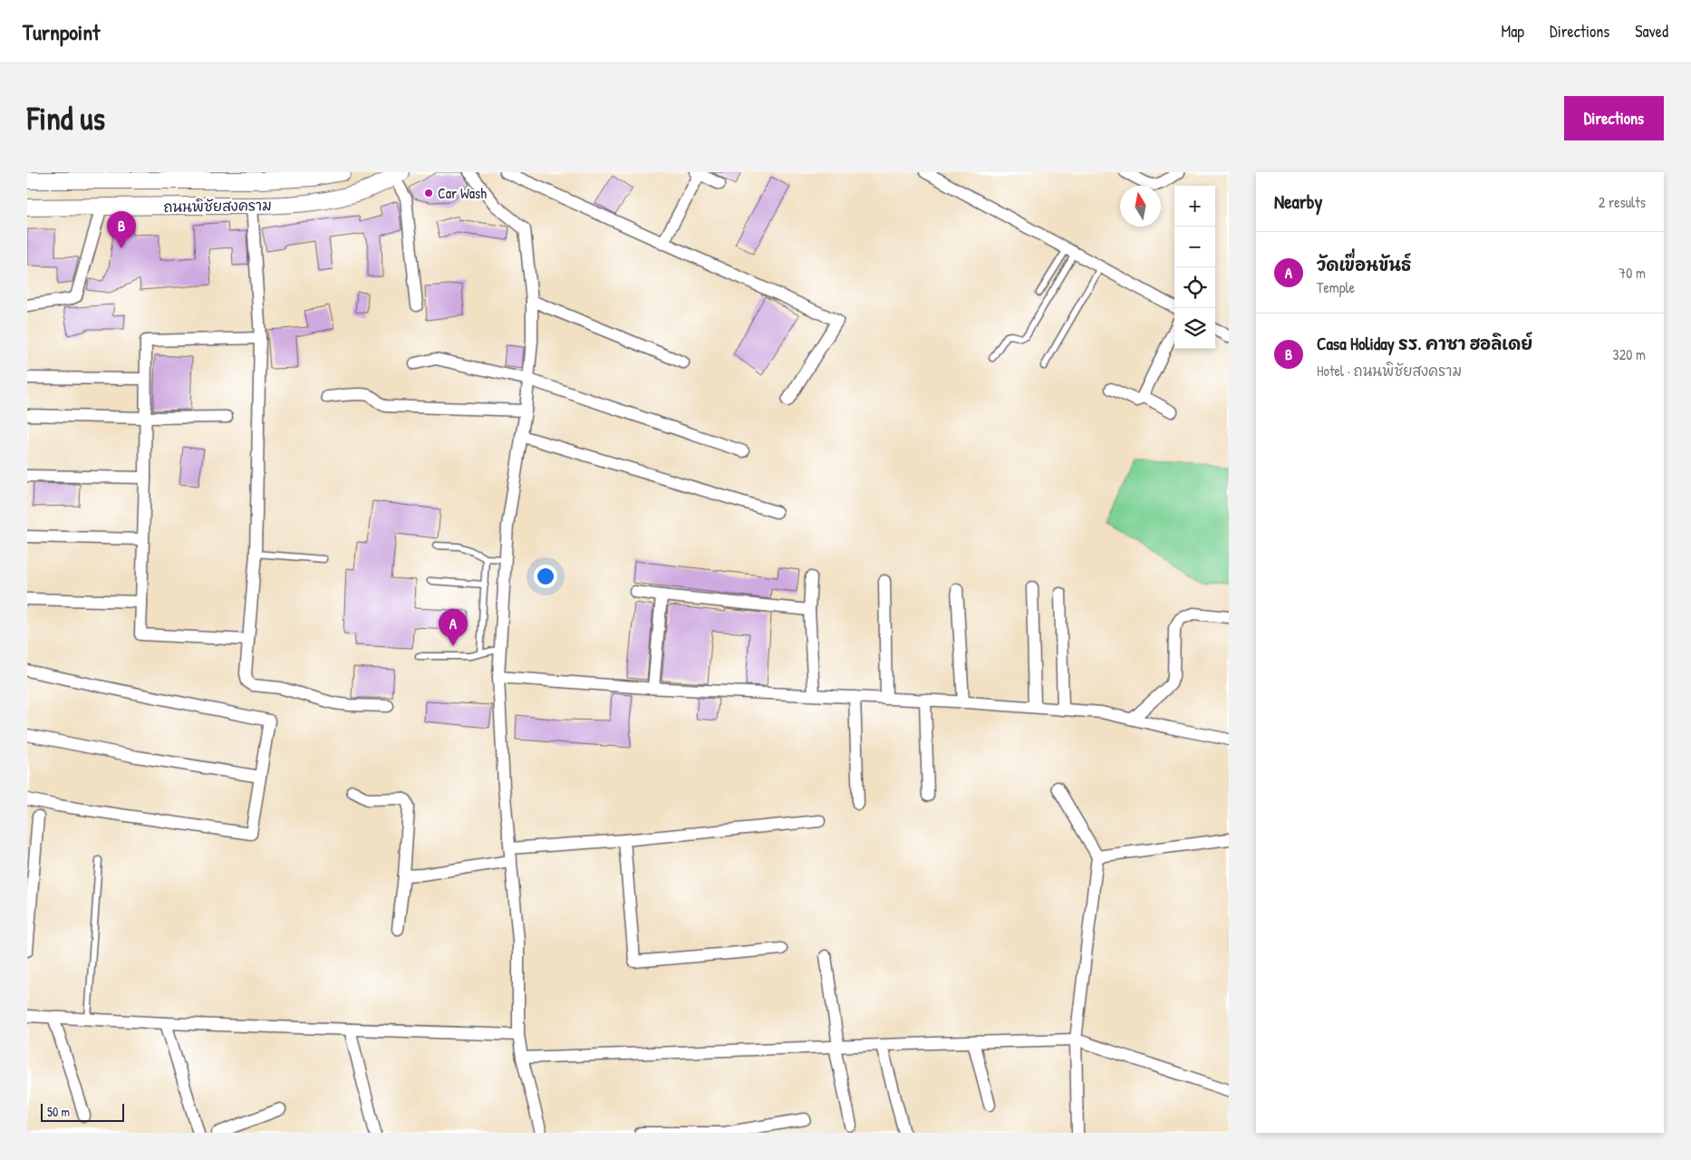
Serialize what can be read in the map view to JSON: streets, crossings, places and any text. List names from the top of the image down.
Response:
{
  "streets": {
    "main road": ["ถนนพิชัยสงคราม"]
  },
  "places": ["Car Wash"],
  "scale_bar": "50 m",
  "north": "top",
  "page": {
    "header": "Turnpoint",
    "nav": ["Map", "Directions", "Saved"],
    "buttons": "Directions",
    "title": "Find us",
    "heading": ["Nearby", "2 results"],
    "map_buttons": ["+", "−"],
    "pins": ["B", "A"],
    "list": [
      {
        "mark": "A",
        "name": "วัดเขื่อนขันธ์",
        "note": "Temple",
        "value": "70 m"
      },
      {
        "mark": "B",
        "name": "Casa Holiday รร. คาซา ฮอลิเดย์",
        "note": "Hotel · ถนนพิชัยสงคราม",
        "value": "320 m"
      }
    ],
    "scale": "50 m"
  }
}
